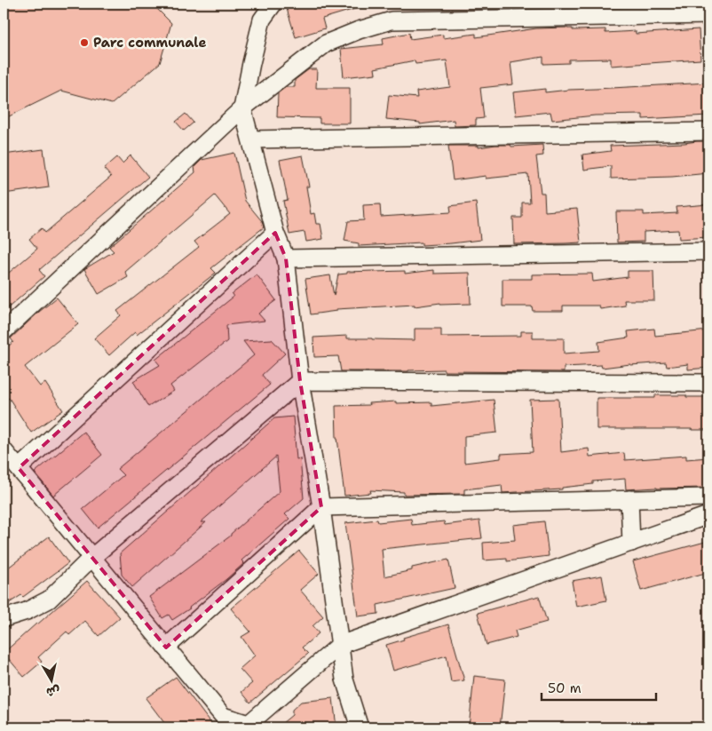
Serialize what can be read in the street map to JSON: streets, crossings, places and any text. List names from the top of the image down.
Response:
{
  "places": ["Parc communale"],
  "scale_bar": "50 m",
  "north": "bottom"
}
